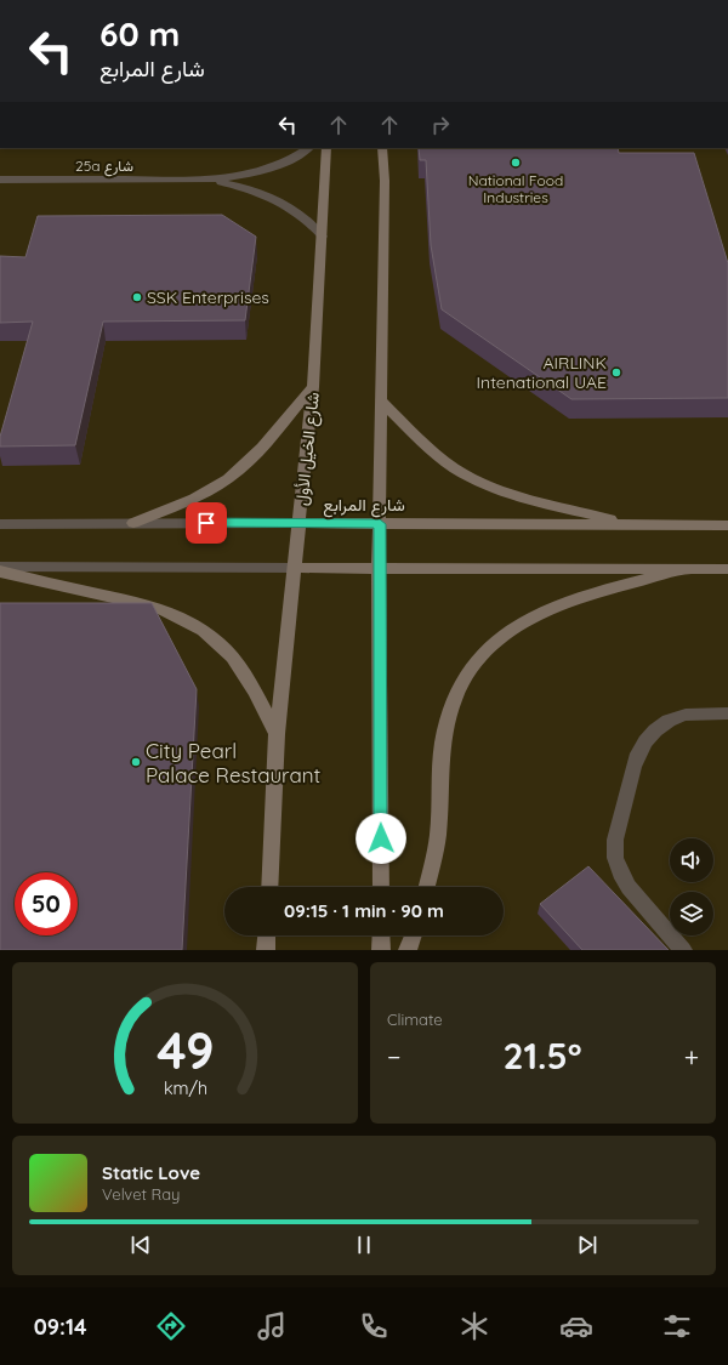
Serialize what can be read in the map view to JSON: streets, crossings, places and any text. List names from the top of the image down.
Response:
{
  "streets": {
    "main road": ["شارع الخيل الأول", "شارع المرابع"],
    "street": ["25a شارع"]
  },
  "crossings": [
    ["25a شارع", "شارع الخيل الأول"],
    ["شارع الخيل الأول", "شارع المرابع"]
  ],
  "places": [
    "National Food Industries",
    "SSK Enterprises",
    "AIRLINK Intenational UAE",
    "City Pearl Palace Restaurant"
  ],
  "page": {
    "turn": ["60 m", "شارع المرابع"],
    "limit": "50",
    "trip": "09:15 · 1 min · 90 m",
    "tile": "Climate",
    "heat": ["−", "21.5°", "+"],
    "song": ["Static Love", "Velvet Ray"],
    "tabs": "09:14",
    "gauge": ["49", "km/h"]
  }
}
